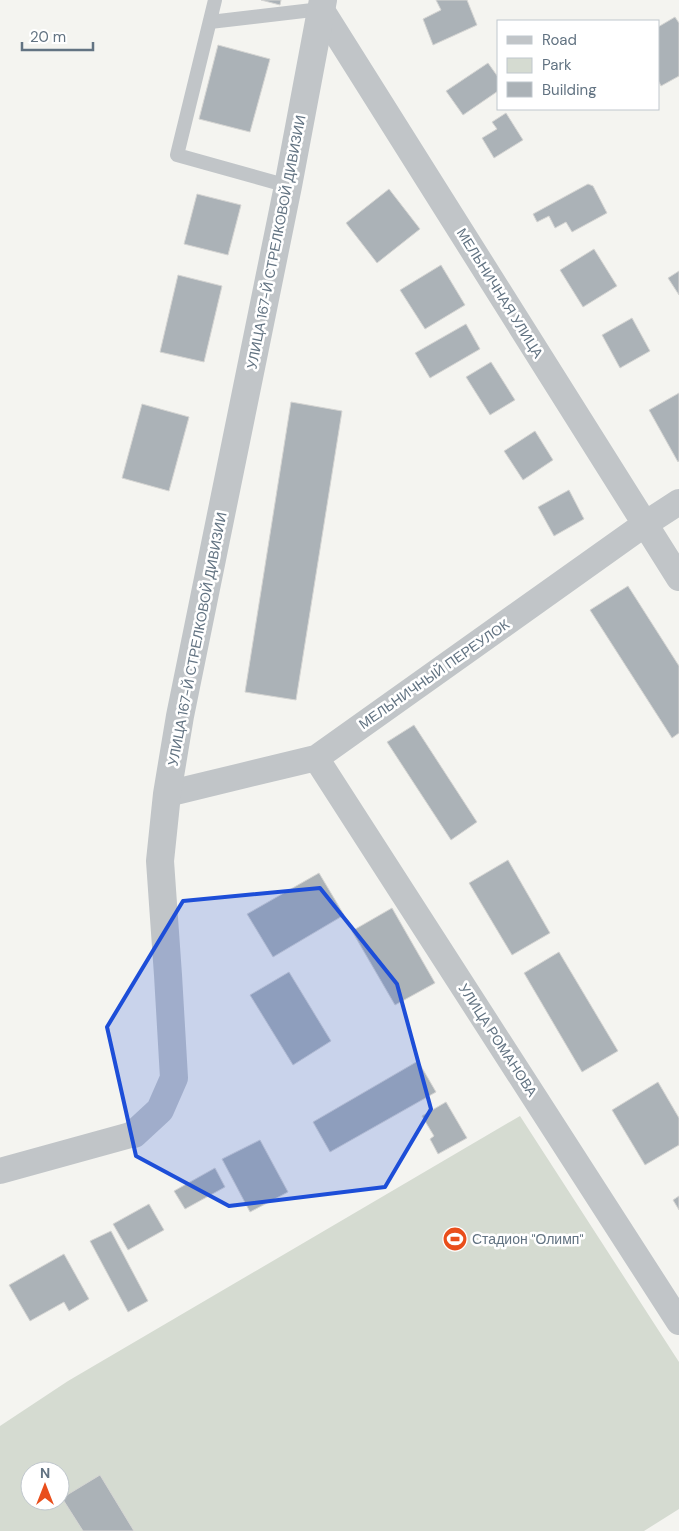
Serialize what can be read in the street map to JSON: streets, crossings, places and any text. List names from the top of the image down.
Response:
{
  "streets": {
    "street": [
      "УЛИЦА 167-Й СТРЕЛКОВОЙ ДИВИЗИИ",
      "МЕЛЬНИЧНАЯ УЛИЦА",
      "МЕЛЬНИЧНЫЙ ПЕРЕУЛОК",
      "УЛИЦА РОМАНОВА"
    ]
  },
  "crossings": [
    ["УЛИЦА 167-Й СТРЕЛКОВОЙ ДИВИЗИИ", "МЕЛЬНИЧНАЯ УЛИЦА"],
    ["УЛИЦА 167-Й СТРЕЛКОВОЙ ДИВИЗИИ", "МЕЛЬНИЧНЫЙ ПЕРЕУЛОК"],
    ["МЕЛЬНИЧНАЯ УЛИЦА", "МЕЛЬНИЧНЫЙ ПЕРЕУЛОК"],
    ["МЕЛЬНИЧНЫЙ ПЕРЕУЛОК", "УЛИЦА РОМАНОВА"]
  ],
  "places": {
    "sports": ["Стадион \"Олимп\""]
  },
  "legend": ["Road", "Park", "Building"],
  "scale_bar": "20 m",
  "north": "top"
}
